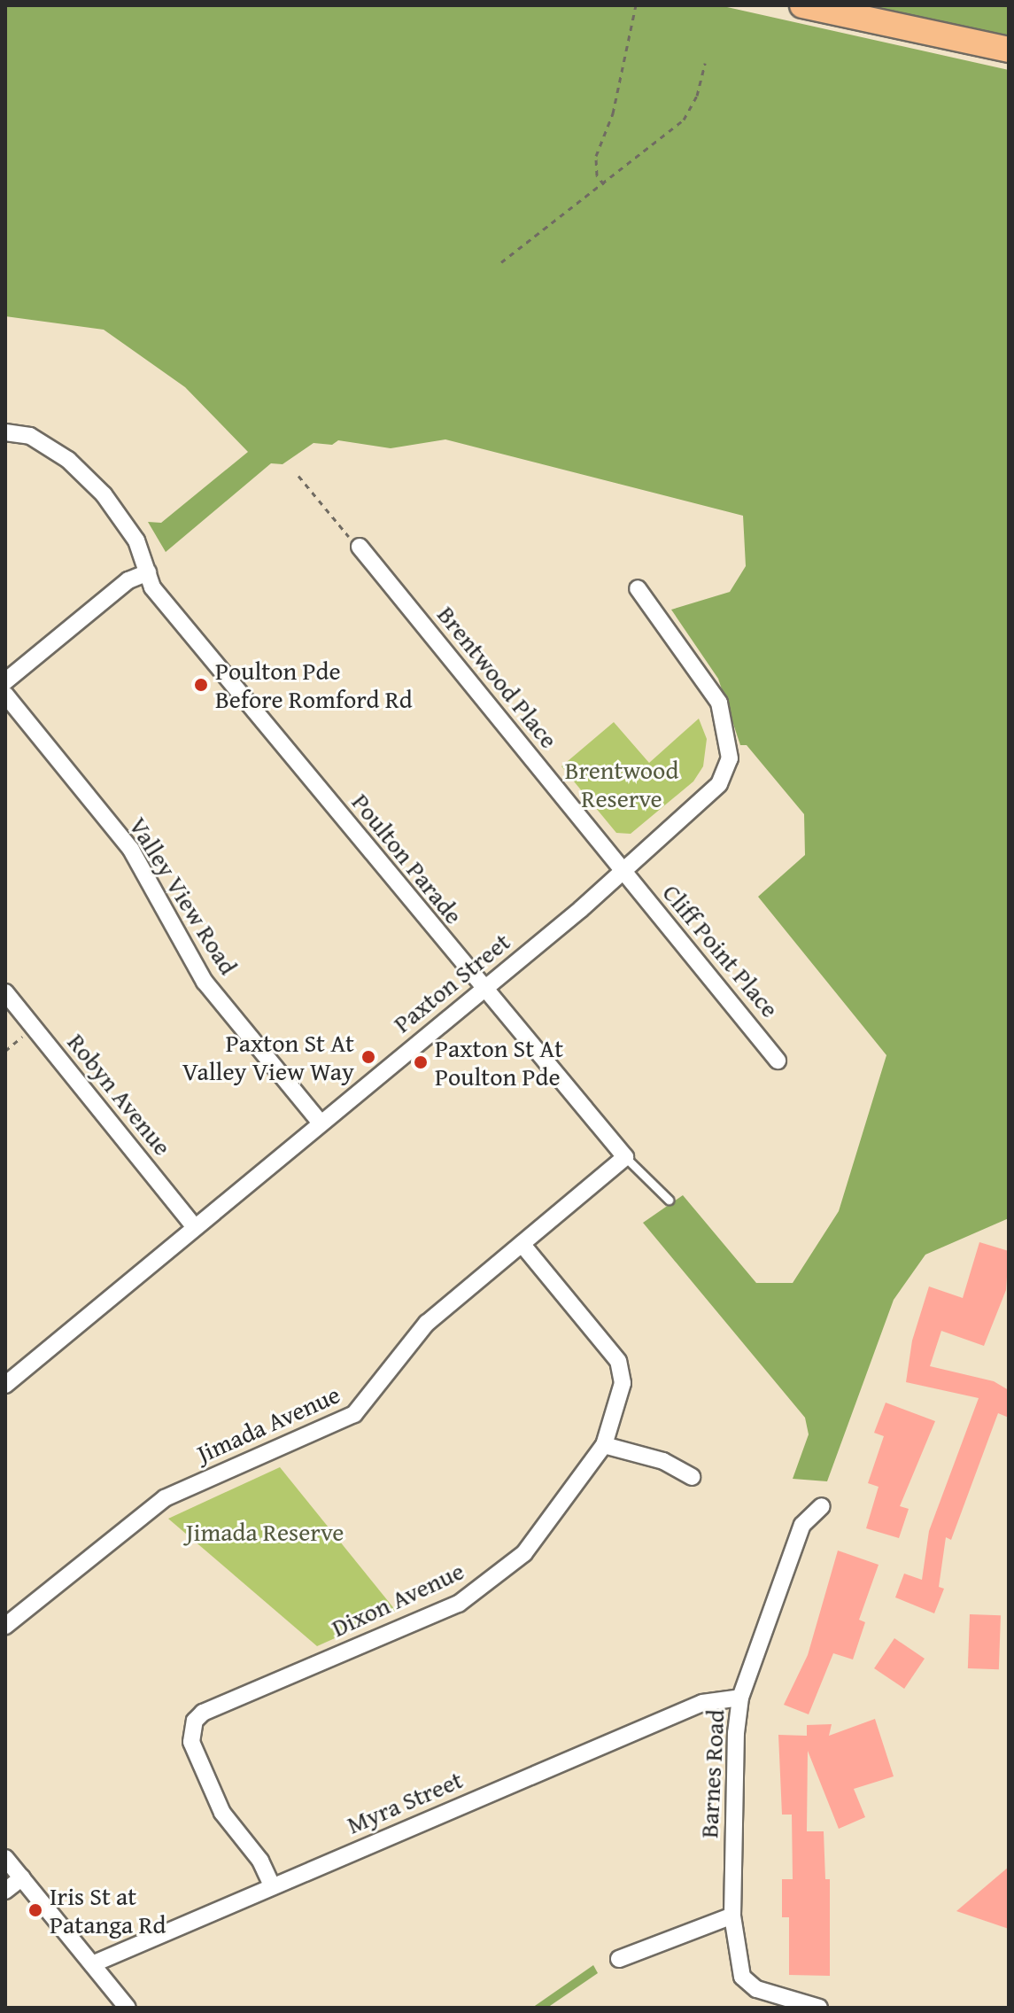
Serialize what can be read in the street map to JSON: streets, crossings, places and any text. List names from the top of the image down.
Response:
{
  "streets": {
    "street": [
      "Brentwood Place",
      "Poulton Parade",
      "Valley View Road",
      "Cliff Point Place",
      "Paxton Street",
      "Robyn Avenue",
      "Jimada Avenue",
      "Dixon Avenue",
      "Barnes Road",
      "Myra Street"
    ]
  },
  "crossings": [
    ["Brentwood Place", "Cliff Point Place"],
    ["Brentwood Place", "Paxton Street"],
    ["Poulton Parade", "Paxton Street"],
    ["Poulton Parade", "Jimada Avenue"],
    ["Valley View Road", "Paxton Street"],
    ["Cliff Point Place", "Paxton Street"],
    ["Paxton Street", "Robyn Avenue"],
    ["Jimada Avenue", "Dixon Avenue"],
    ["Dixon Avenue", "Myra Street"],
    ["Barnes Road", "Myra Street"]
  ],
  "parks": ["Brentwood Reserve", "Jimada Reserve"],
  "places": [
    "Poulton Pde Before Romford Rd",
    "Paxton St At Valley View Way",
    "Paxton St At Poulton Pde",
    "Iris St at Patanga Rd"
  ]
}
